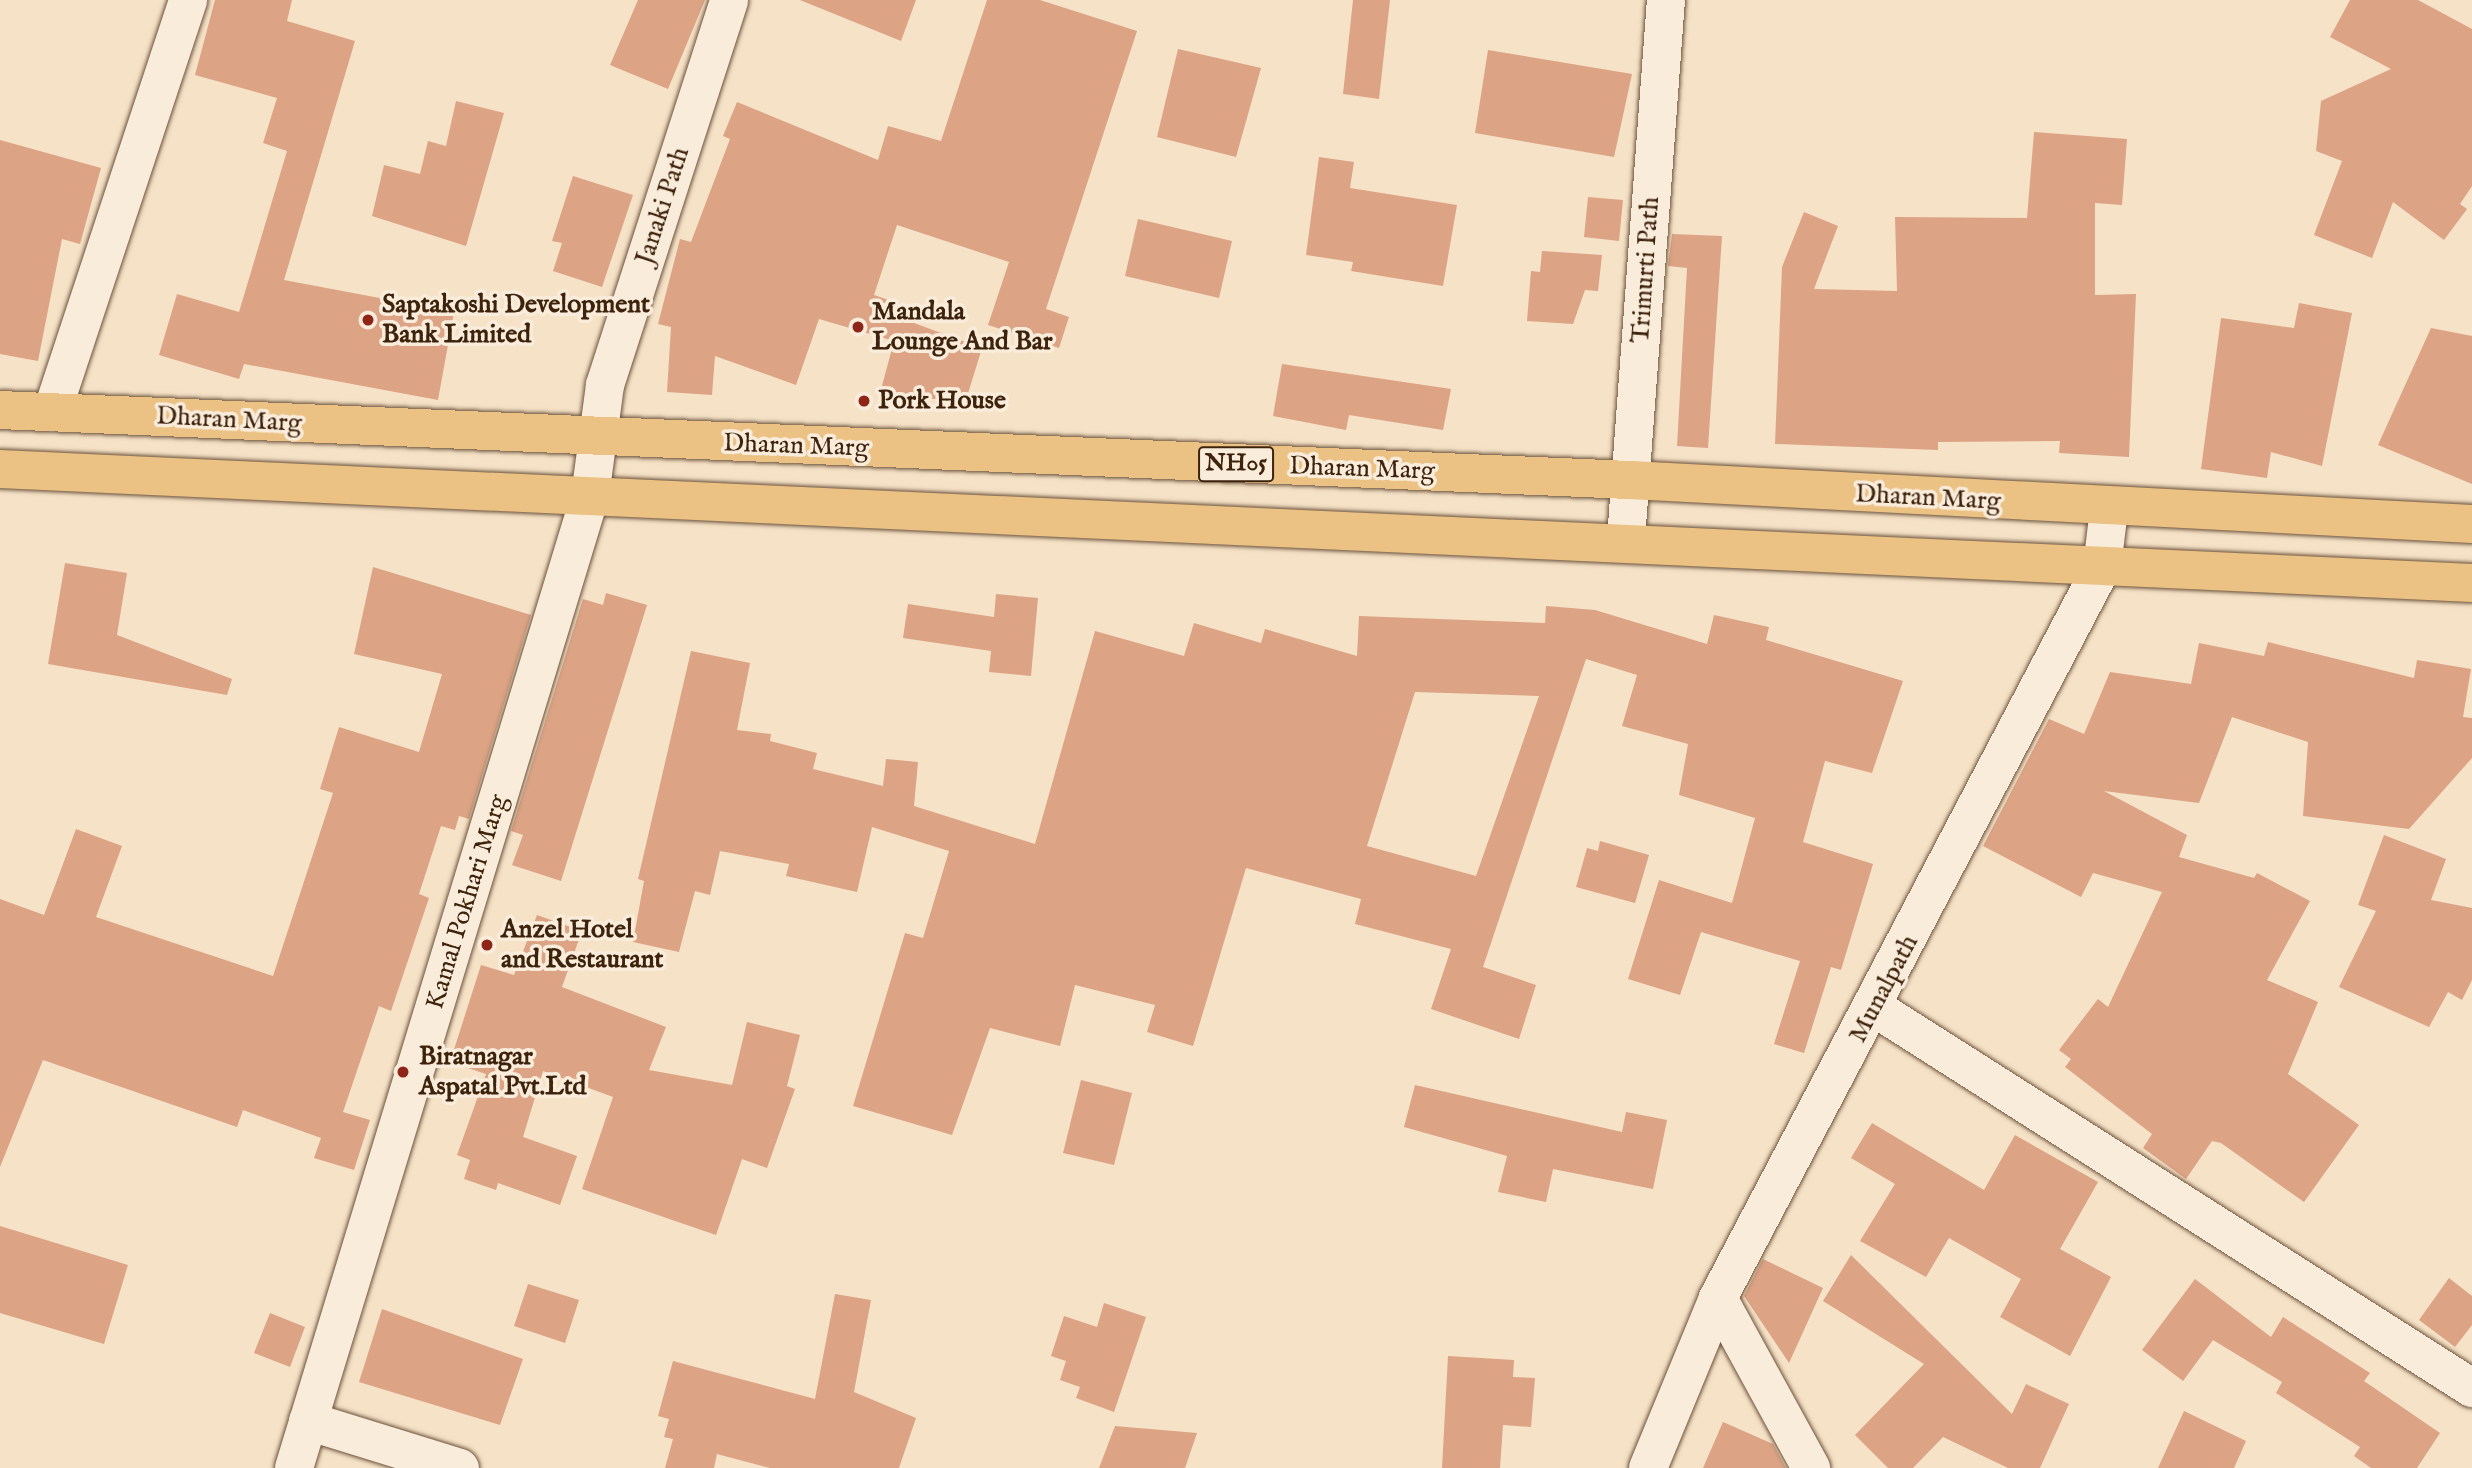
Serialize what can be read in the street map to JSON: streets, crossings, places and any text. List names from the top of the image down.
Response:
{
  "streets": {
    "main road": ["Dharan Marg", "NH05"],
    "street": [
      "Janaki Path",
      "Trimurti Path",
      "Kamal Pokhari Marg",
      "Munalpath"
    ]
  },
  "crossings": [
    ["Janaki Path", "Dharan Marg"],
    ["Janaki Path", "NH05"],
    ["Janaki Path", "Kamal Pokhari Marg"],
    ["Trimurti Path", "Dharan Marg"],
    ["Trimurti Path", "NH05"],
    ["Dharan Marg", "Munalpath"],
    ["NH05", "Kamal Pokhari Marg"],
    ["NH05", "Munalpath"]
  ],
  "places": [
    "Saptakoshi Development Bank Limited",
    "Mandala Lounge And Bar",
    "Pork House",
    "Anzel Hotel and Restaurant",
    "Biratnagar Aspatal Pvt.Ltd"
  ]
}
